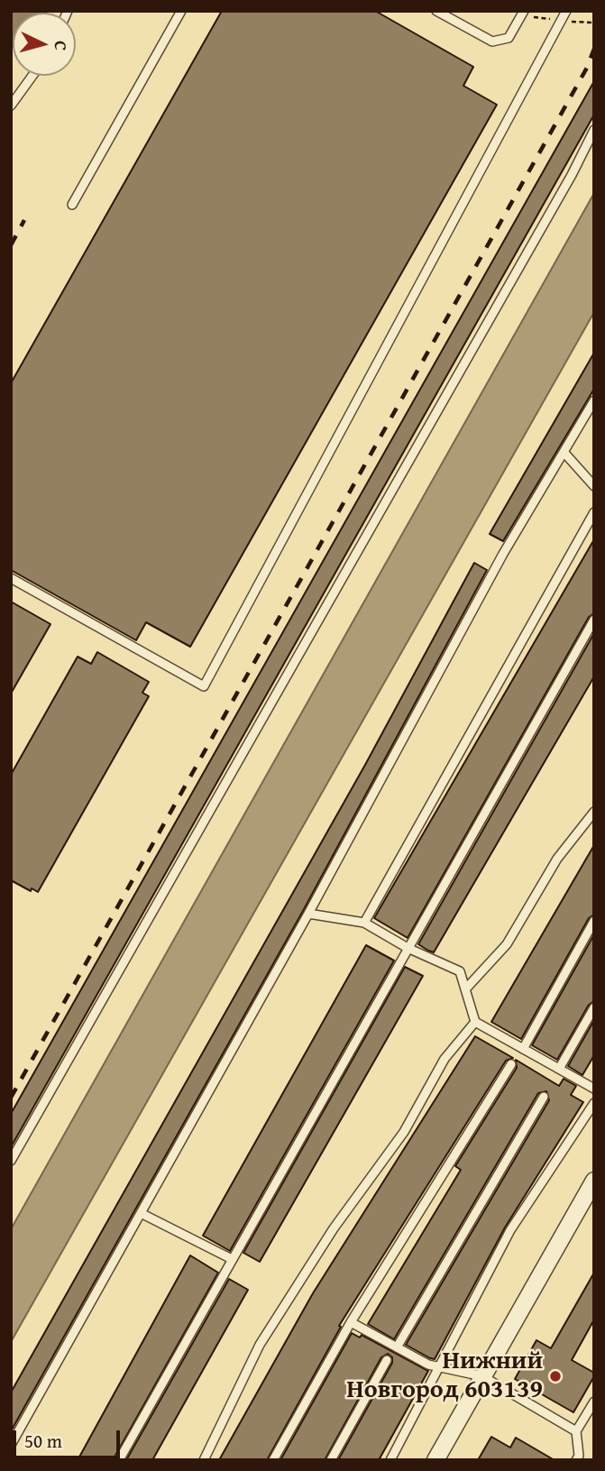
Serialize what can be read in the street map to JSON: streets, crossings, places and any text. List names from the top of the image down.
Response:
{
  "places": ["Нижний Новгород 603139"],
  "scale_bar": "50 m",
  "north": "right"
}
